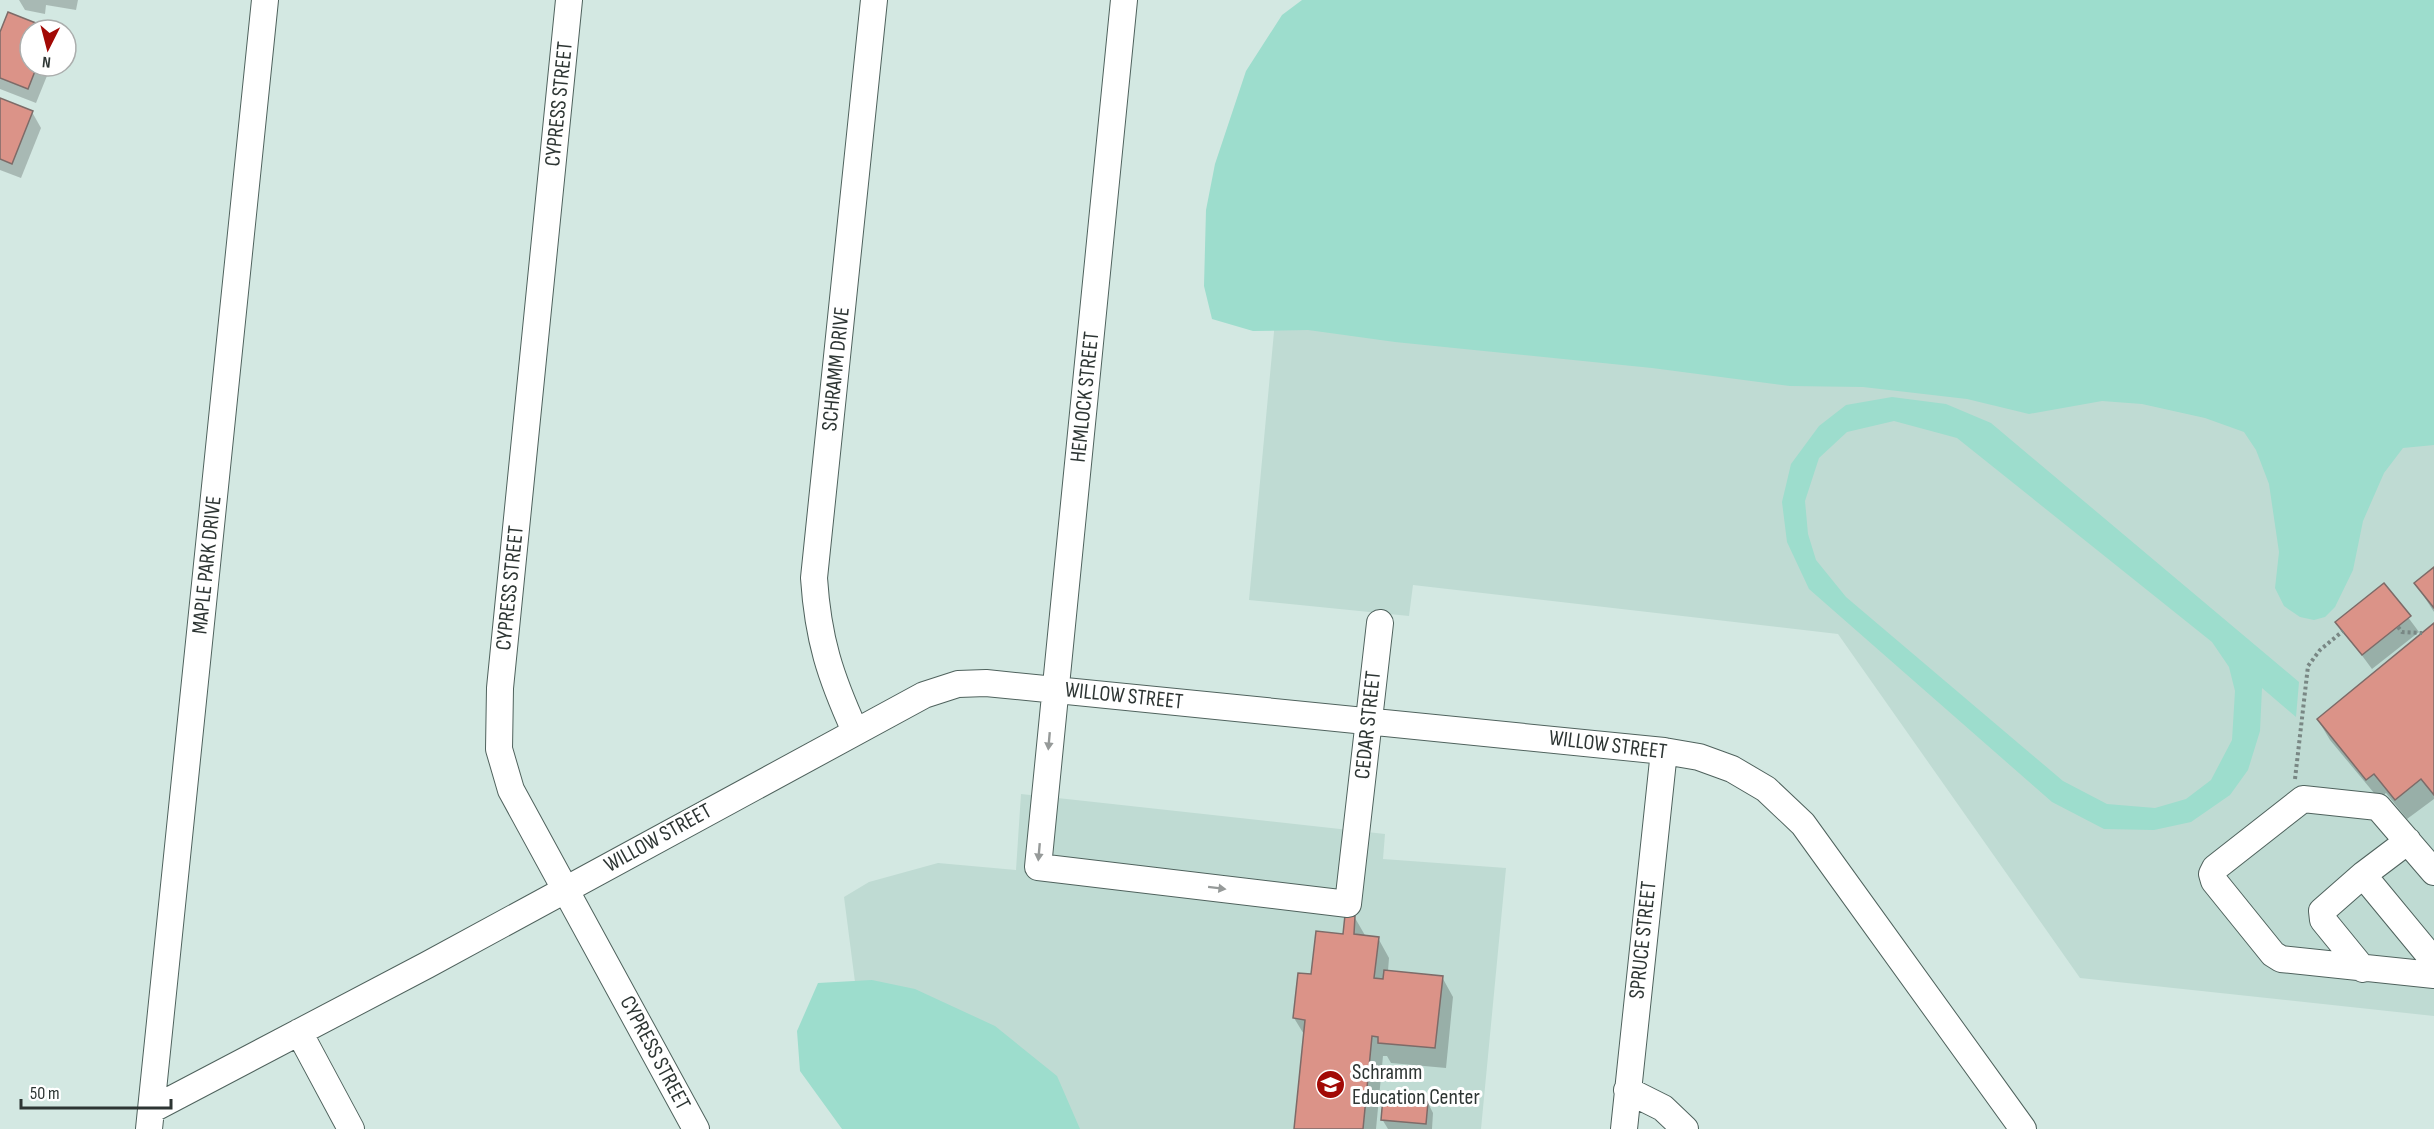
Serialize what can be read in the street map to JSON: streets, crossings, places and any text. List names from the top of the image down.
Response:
{
  "streets": {
    "street": [
      "CYPRESS STREET",
      "SCHRAMM DRIVE",
      "HEMLOCK STREET",
      "MAPLE PARK DRIVE",
      "WILLOW STREET",
      "CEDAR STREET",
      "SPRUCE STREET"
    ]
  },
  "crossings": [
    ["CYPRESS STREET", "WILLOW STREET"],
    ["SCHRAMM DRIVE", "WILLOW STREET"],
    ["HEMLOCK STREET", "WILLOW STREET"],
    ["HEMLOCK STREET", "CEDAR STREET"],
    ["MAPLE PARK DRIVE", "WILLOW STREET"],
    ["WILLOW STREET", "CEDAR STREET"],
    ["WILLOW STREET", "SPRUCE STREET"]
  ],
  "places": {
    "school or university": ["Schramm Education Center"]
  },
  "scale_bar": "50 m",
  "north": "bottom"
}
